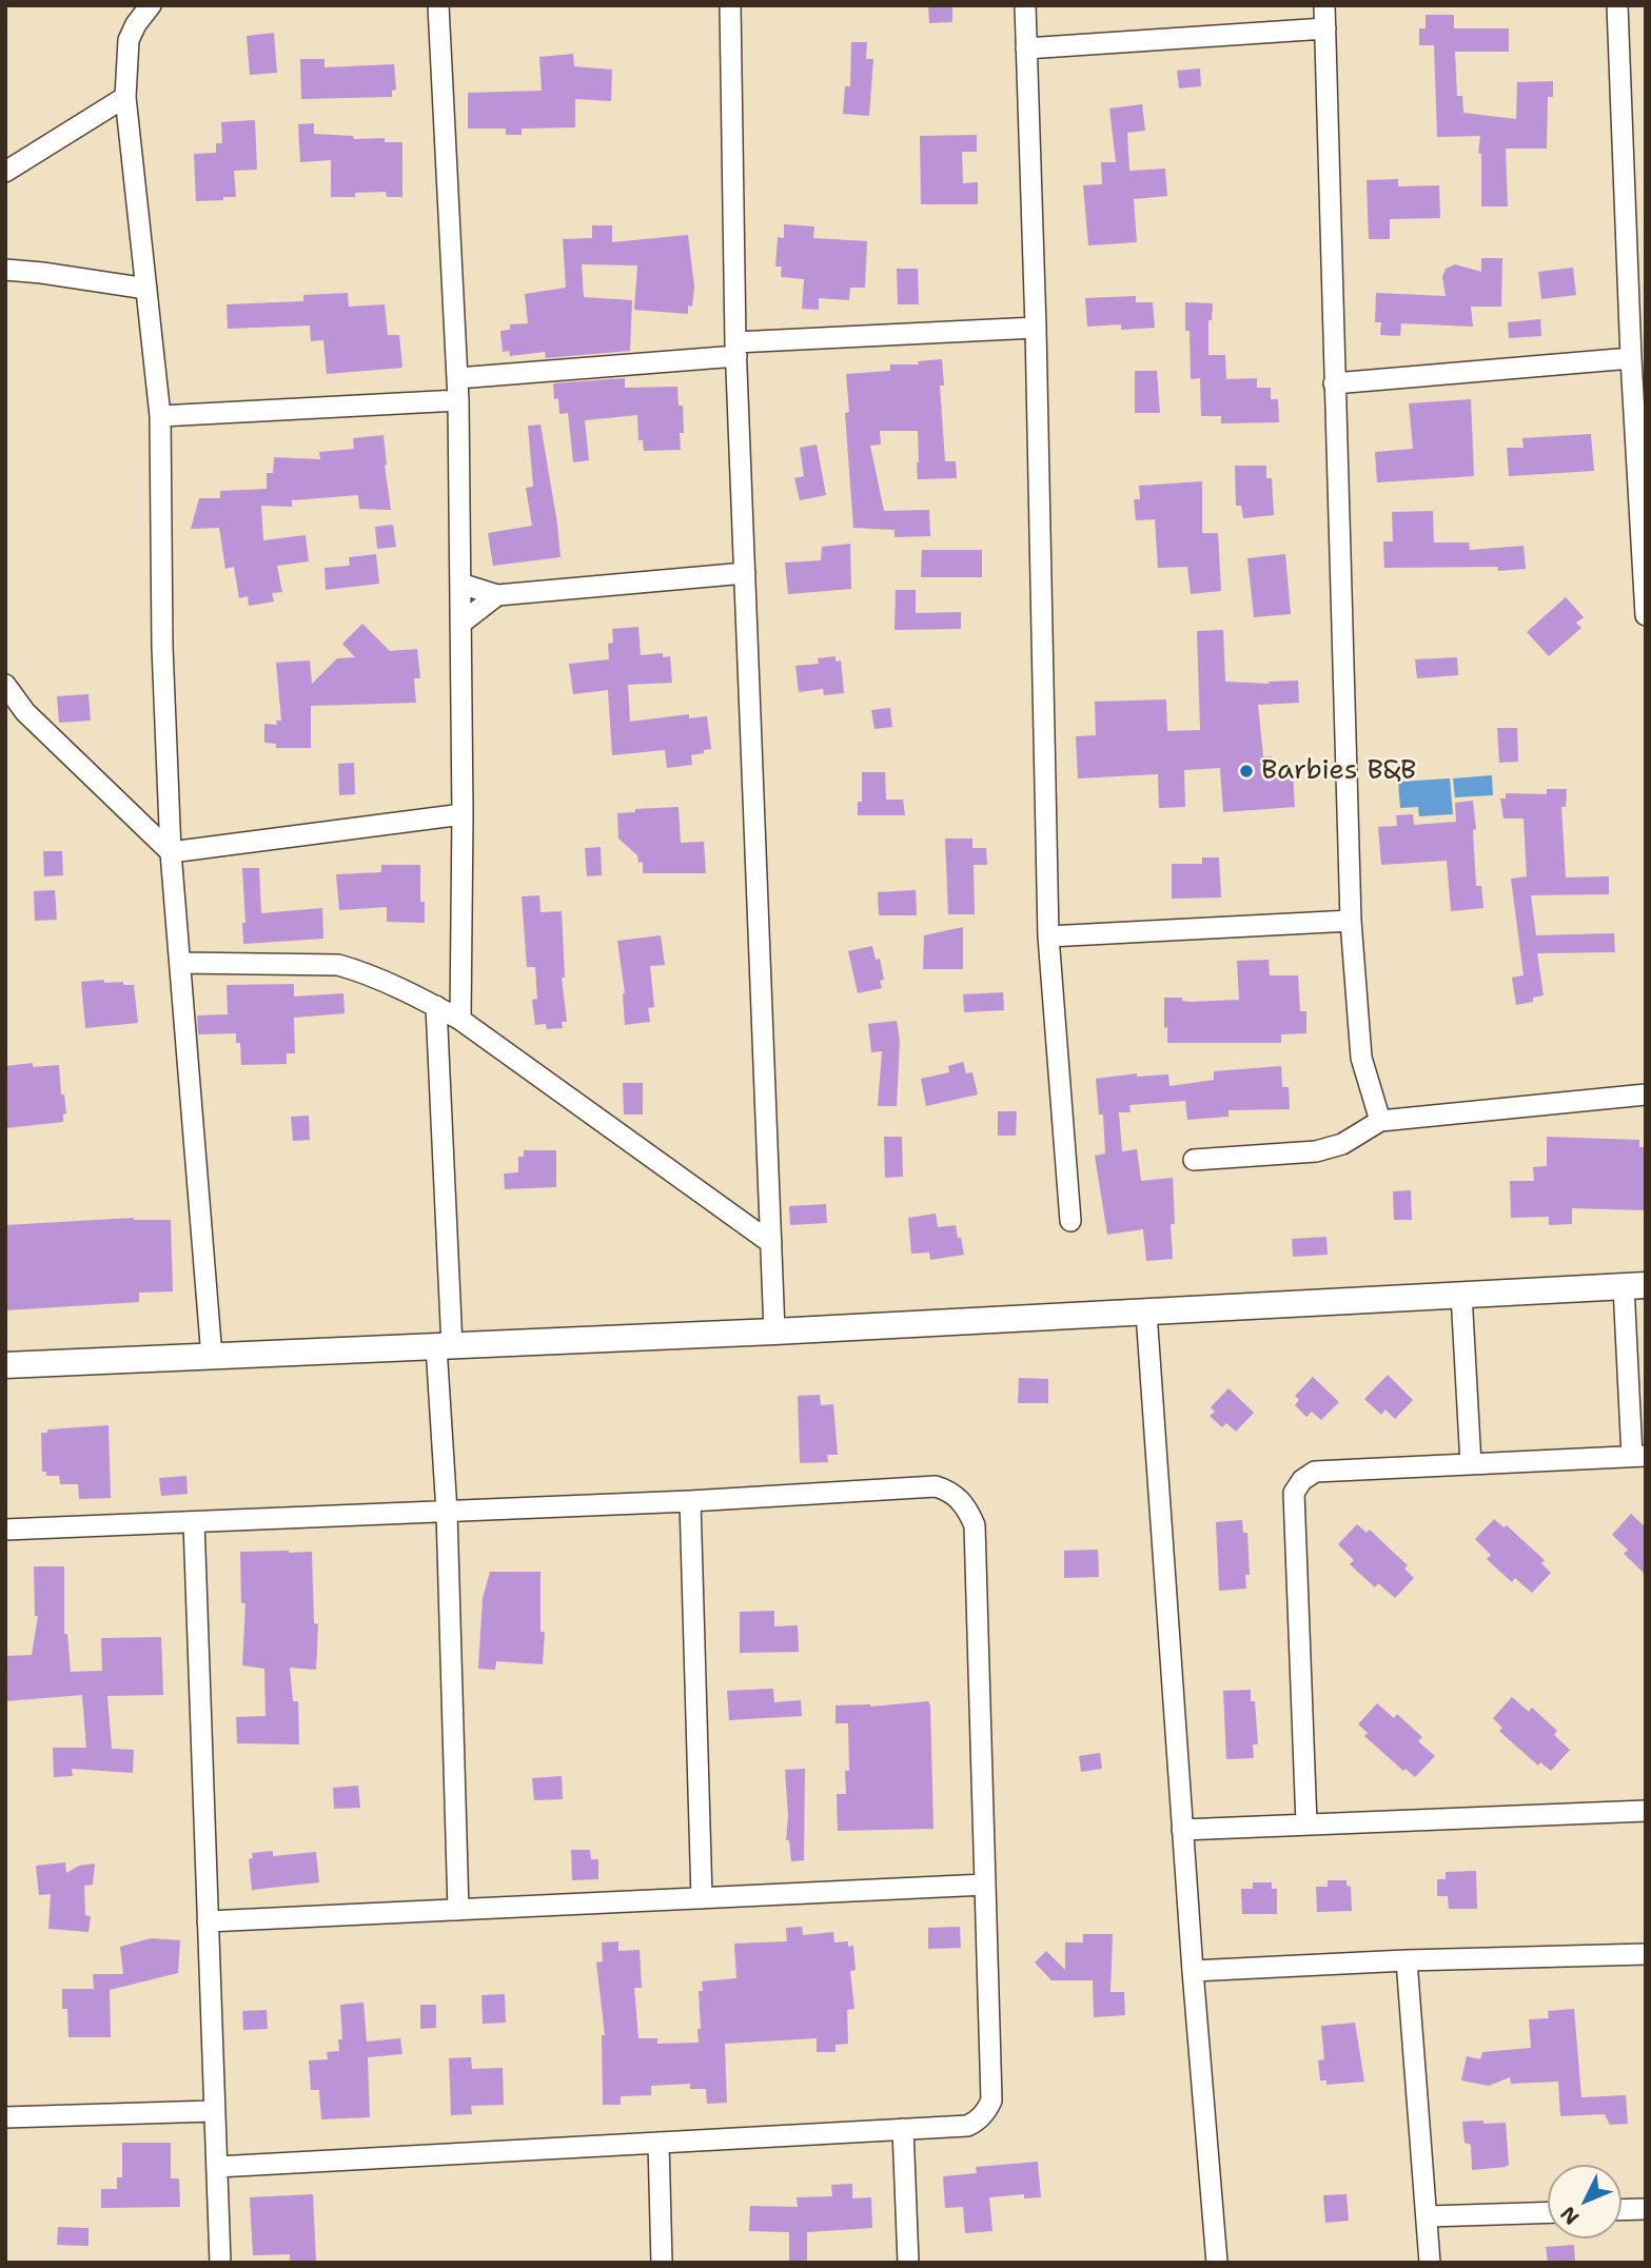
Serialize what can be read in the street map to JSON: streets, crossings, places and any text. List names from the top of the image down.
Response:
{
  "places": ["Barbies B&B"],
  "north": "bottom left"
}
